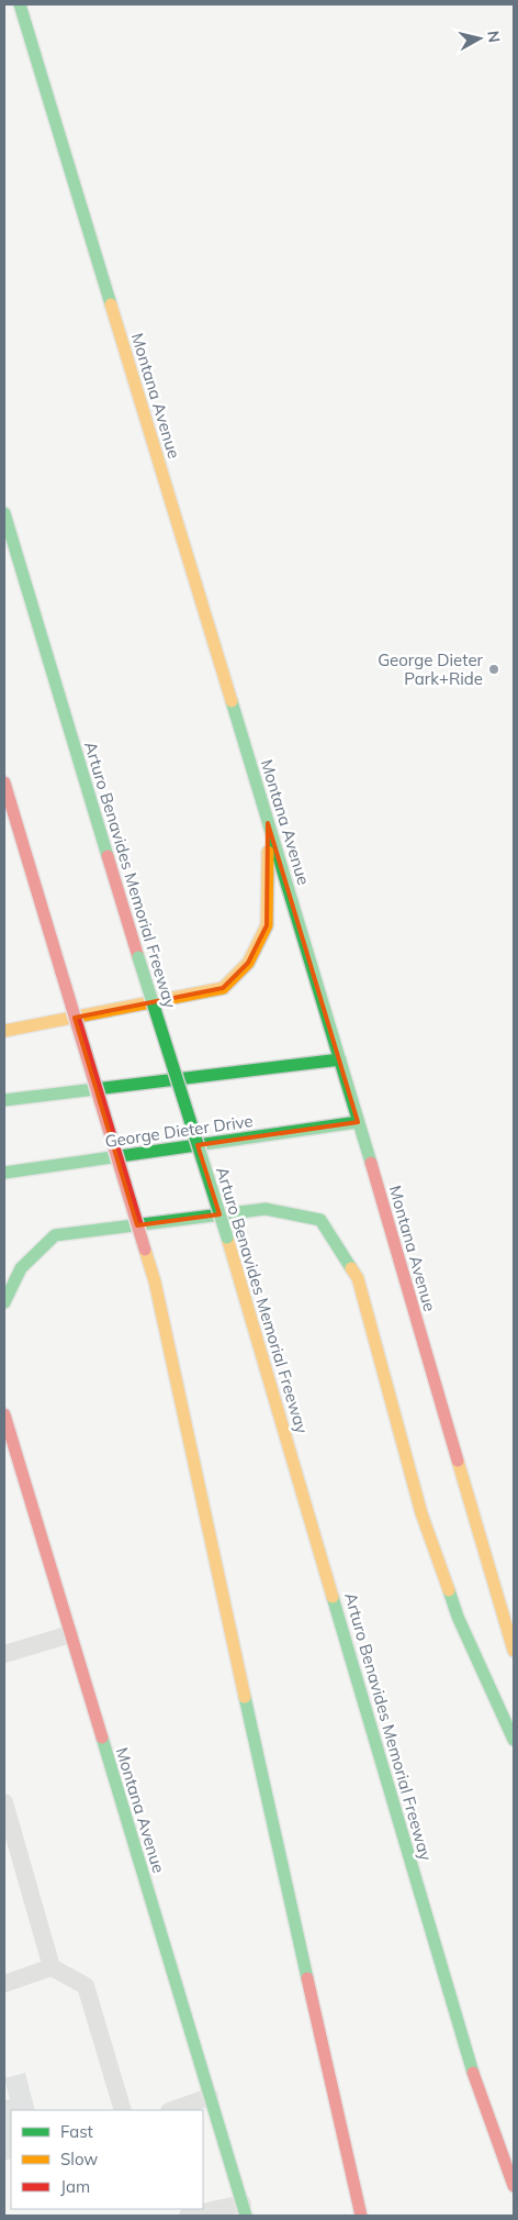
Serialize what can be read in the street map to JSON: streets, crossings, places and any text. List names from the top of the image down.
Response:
{
  "streets": {
    "main road": ["Montana Avenue", "Arturo Benavides Memorial Freeway", "George Dieter Drive"]
  },
  "crossings": [
    ["Montana Avenue", "George Dieter Drive"]
  ],
  "places": ["George Dieter Park+Ride"],
  "legend": ["Fast", "Slow", "Jam"],
  "north": "right"
}
